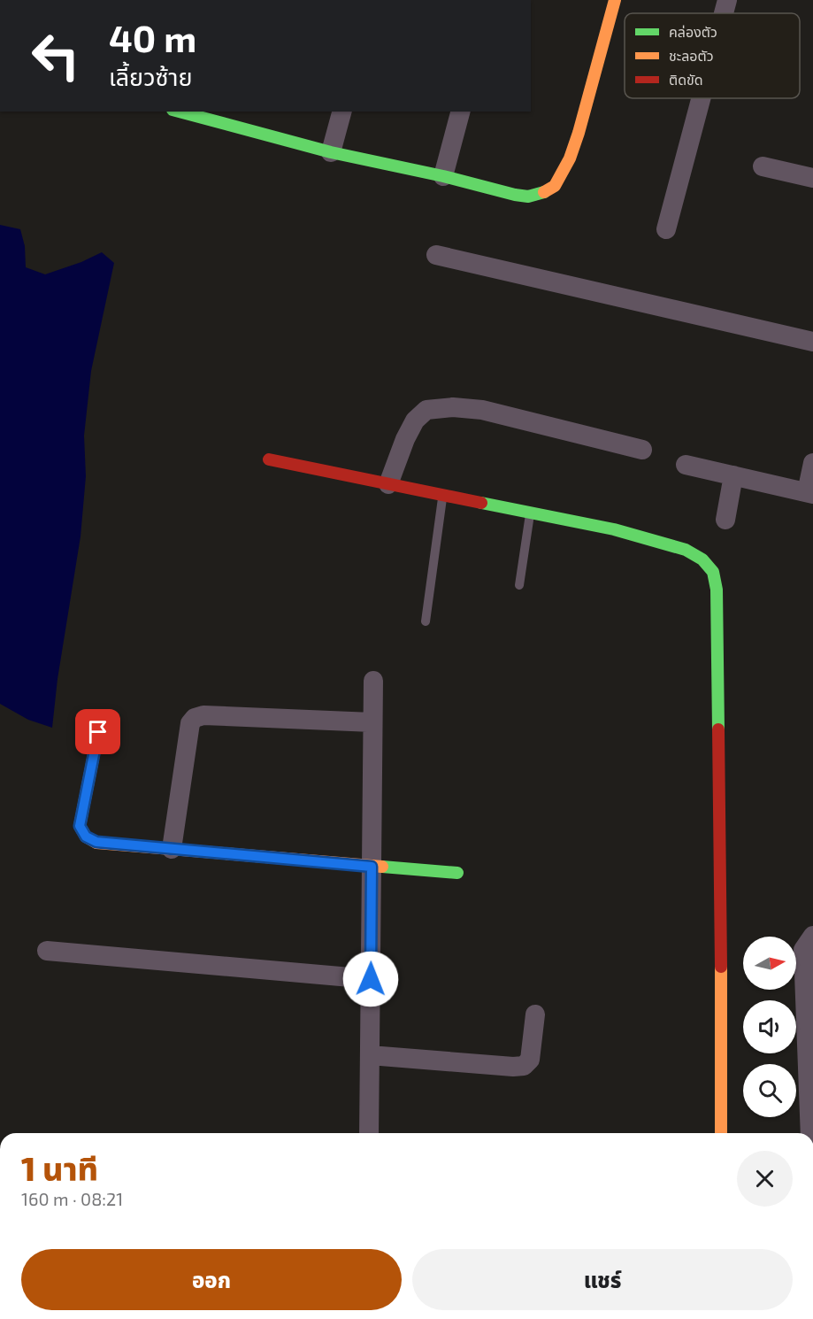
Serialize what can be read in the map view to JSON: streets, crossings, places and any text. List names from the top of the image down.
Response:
{
  "legend": ["คล่องตัว", "ชะลอตัว", "ติดขัด"],
  "north": "right",
  "page": {
    "turn": ["40 m", "เลี้ยวซ้าย"],
    "heading": ["1 นาที", "160 m · 08:21"],
    "buttons": ["ออก", "แชร์"]
  }
}
